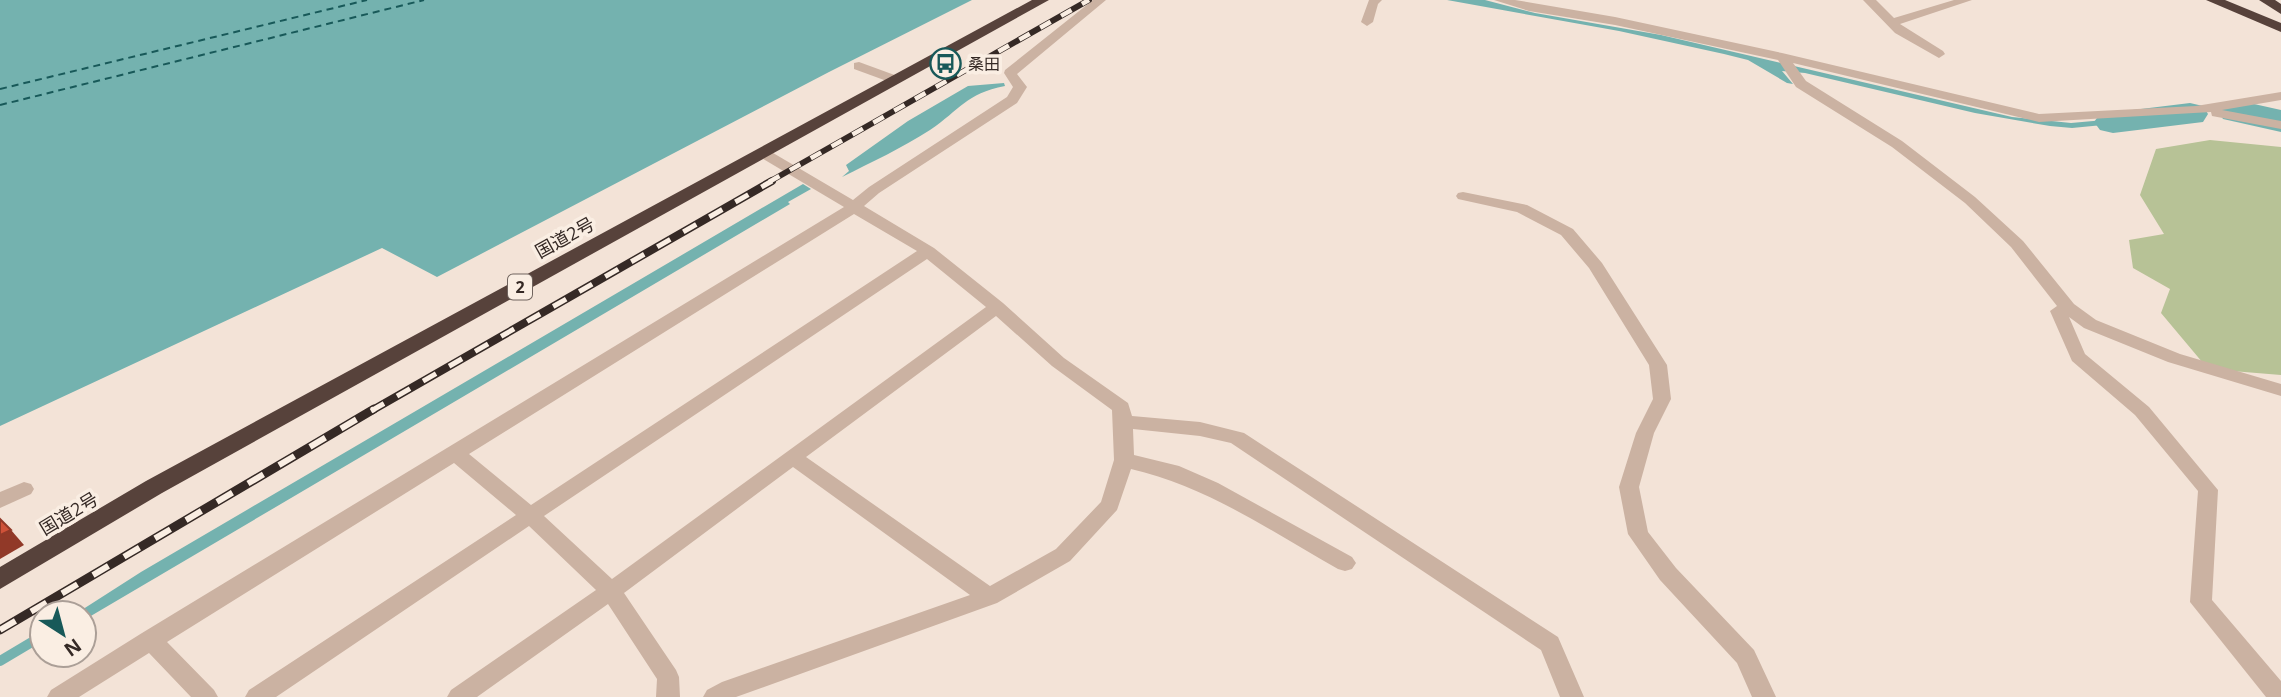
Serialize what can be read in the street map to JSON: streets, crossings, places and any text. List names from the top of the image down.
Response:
{
  "streets": {
    "highway": ["国道2号", "2"]
  },
  "places": {
    "bus stop": ["桑田"]
  },
  "north": "bottom right"
}
